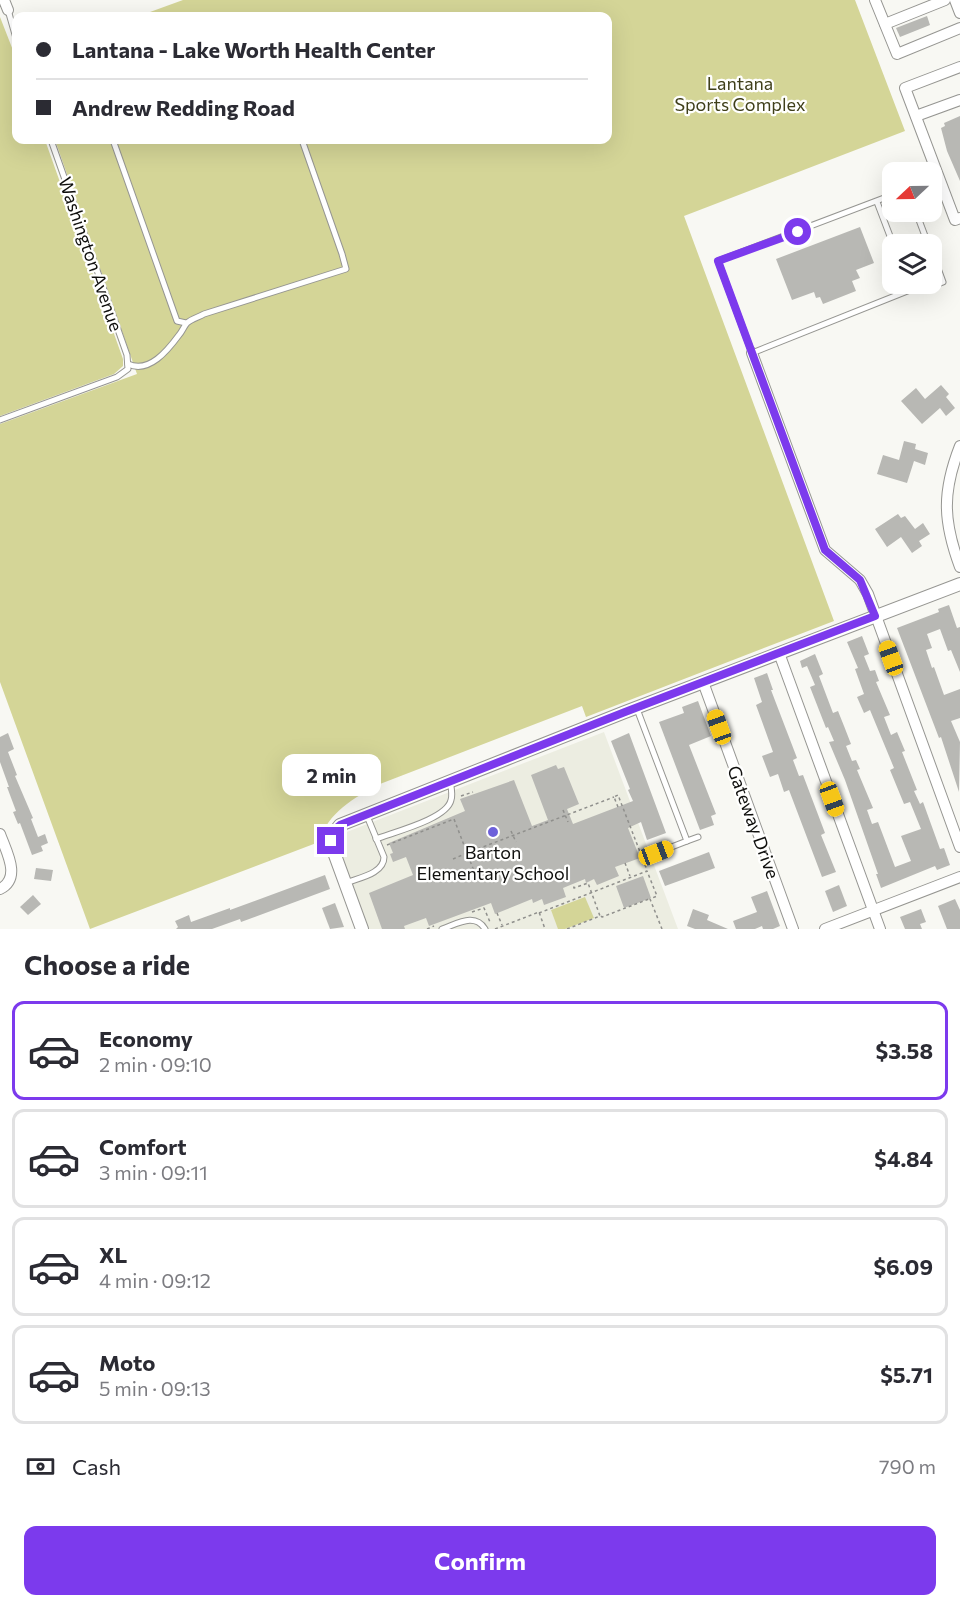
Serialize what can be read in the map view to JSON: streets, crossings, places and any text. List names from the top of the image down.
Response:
{
  "streets": {
    "street": ["Gateway Drive"],
    "lane": ["Washington Avenue"]
  },
  "parks": ["Lantana Sports Complex"],
  "places": ["Barton Elementary School"],
  "north": "left",
  "page": {
    "banner": ["Lantana - Lake Worth Health Center", "Andrew Redding Road"],
    "bubble": "2 min",
    "heading": "Choose a ride",
    "list": [
      {
        "name": "Economy",
        "note": "2 min · 09:10",
        "value": "$3.58"
      },
      {
        "name": "Comfort",
        "note": "3 min · 09:11",
        "value": "$4.84"
      },
      {
        "name": "XL",
        "note": "4 min · 09:12",
        "value": "$6.09"
      },
      {
        "name": "Moto",
        "note": "5 min · 09:13",
        "value": "$5.71"
      }
    ],
    "pay": ["Cash", "790 m"],
    "buttons": "Confirm"
  }
}
